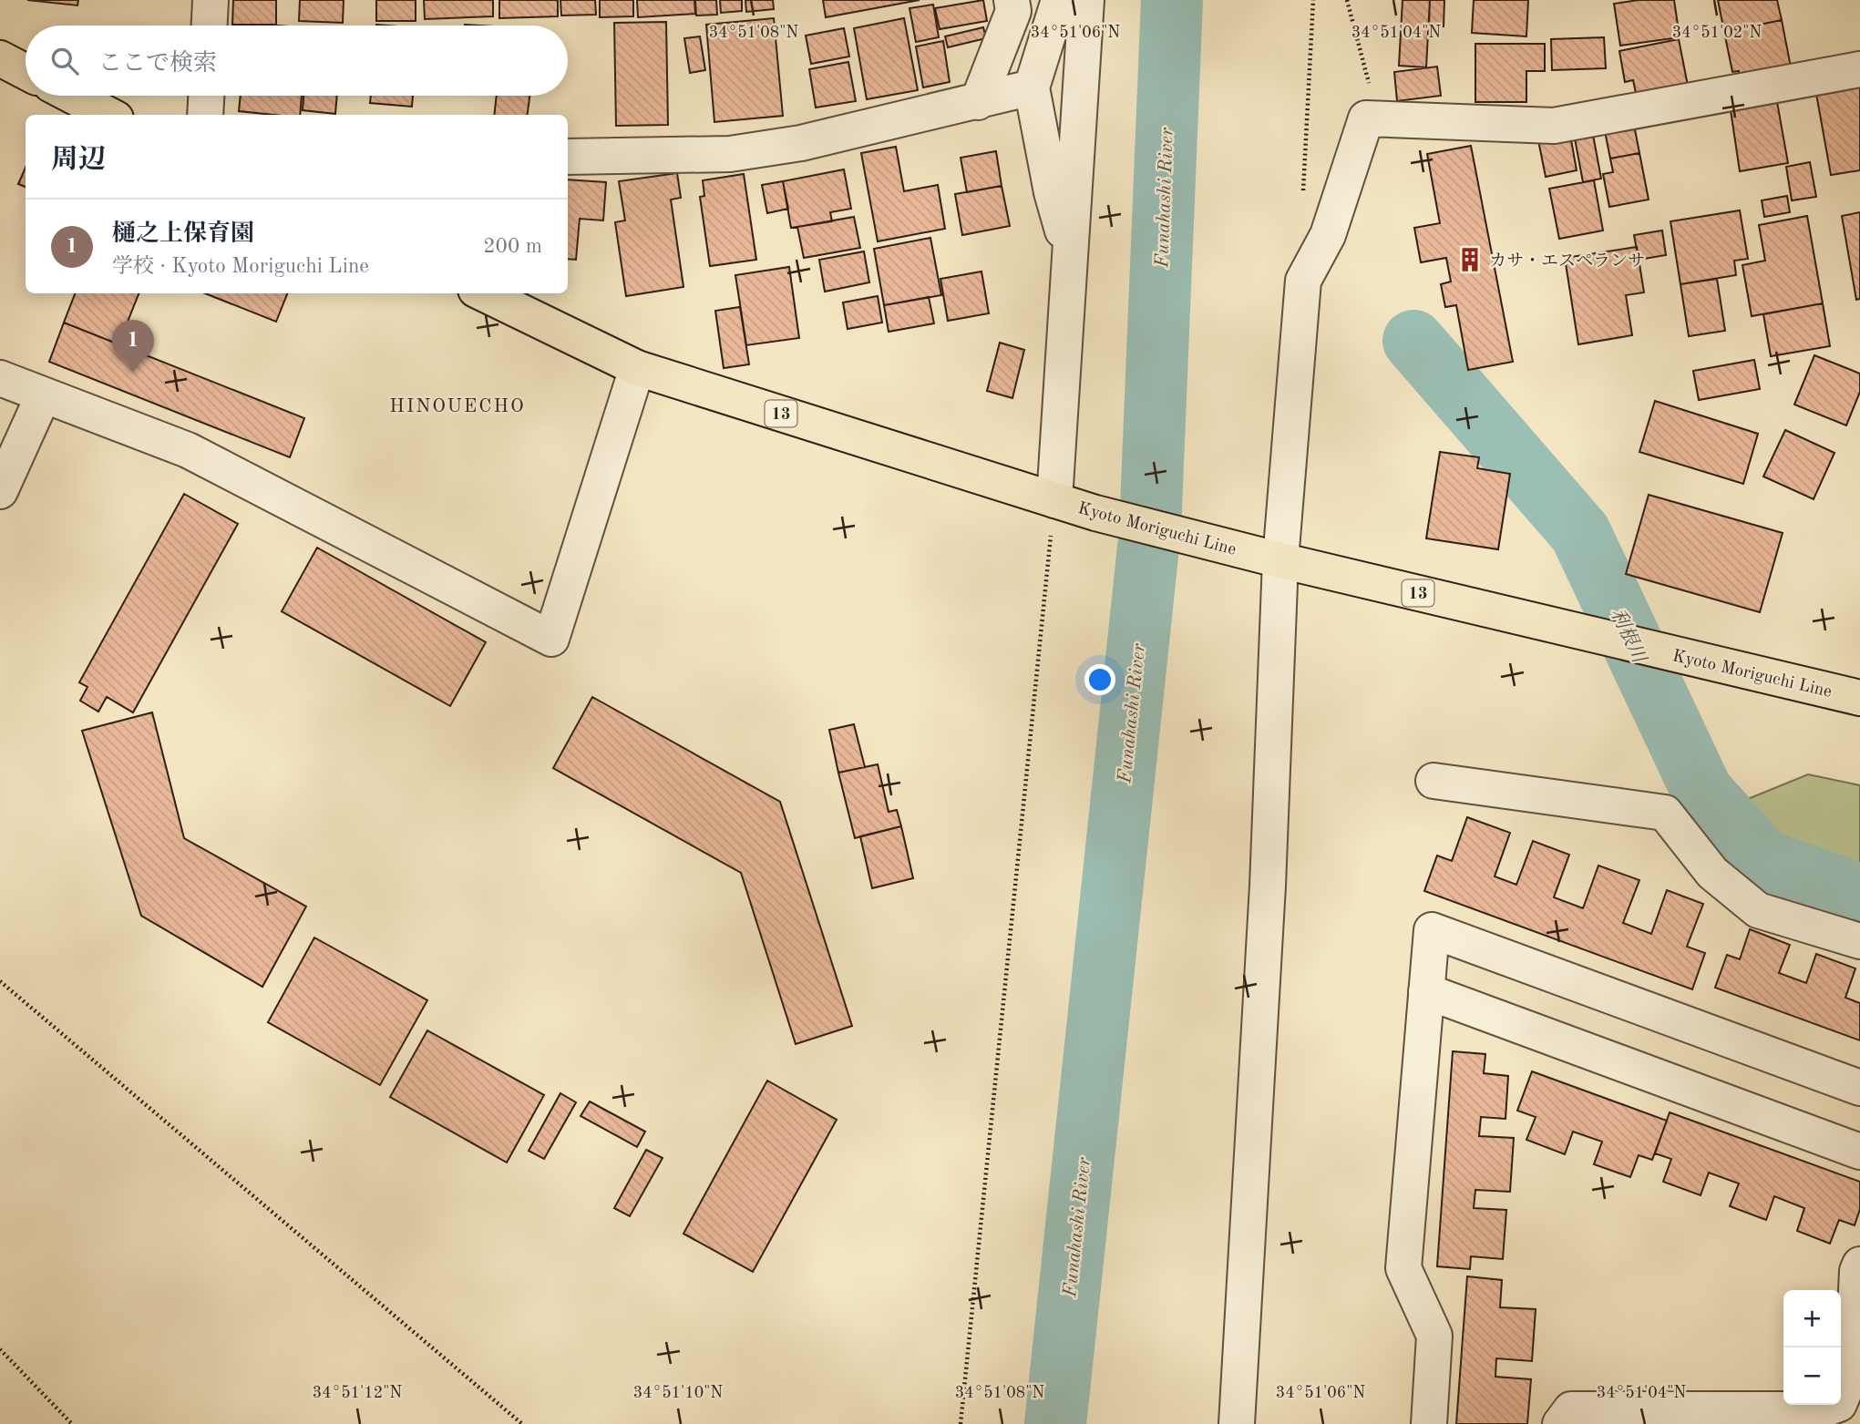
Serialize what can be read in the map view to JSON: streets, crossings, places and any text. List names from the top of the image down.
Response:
{
  "streets": {
    "main road": ["13", "Kyoto Moriguchi Line"]
  },
  "districts": ["HINOUECHO"],
  "water": ["Funahashi River", "利根川"],
  "places": {
    "building": ["カサ・エスペランサ"]
  },
  "page": {
    "search": "ここで検索",
    "heading": "周辺",
    "list": [
      {
        "mark": "1",
        "name": "樋之上保育園",
        "note": "学校 · Kyoto Moriguchi Line",
        "value": "200 m"
      }
    ],
    "pins": "1",
    "map_buttons": ["+", "−"]
  },
  "coordinates": [
    "34°51'08\"N",
    "34°51'06\"N",
    "34°51'04\"N",
    "34°51'02\"N",
    "34°51'12\"N",
    "34°51'10\"N"
  ]
}
